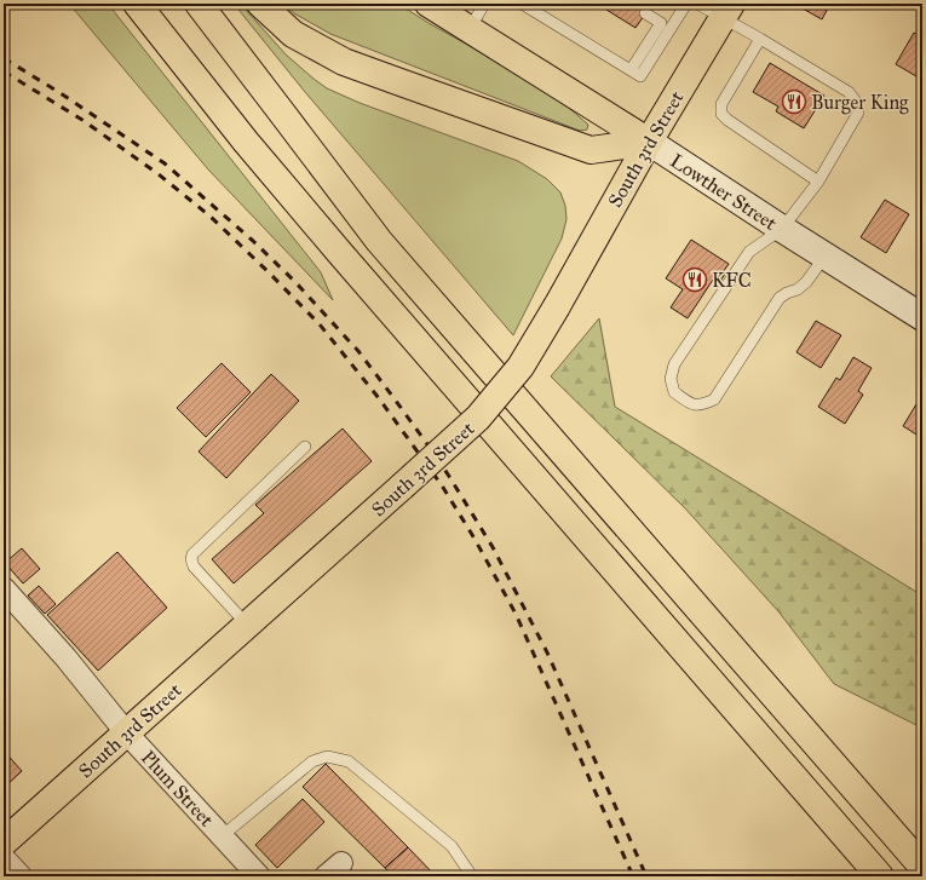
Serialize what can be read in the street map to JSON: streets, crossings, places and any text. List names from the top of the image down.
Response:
{
  "streets": {
    "main road": ["South 3rd Street", "Lowther Street"],
    "street": ["Plum Street"]
  },
  "crossings": [
    ["South 3rd Street", "Lowther Street"],
    ["South 3rd Street", "Plum Street"]
  ],
  "places": {
    "restaurant": ["Burger King", "KFC"]
  }
}
